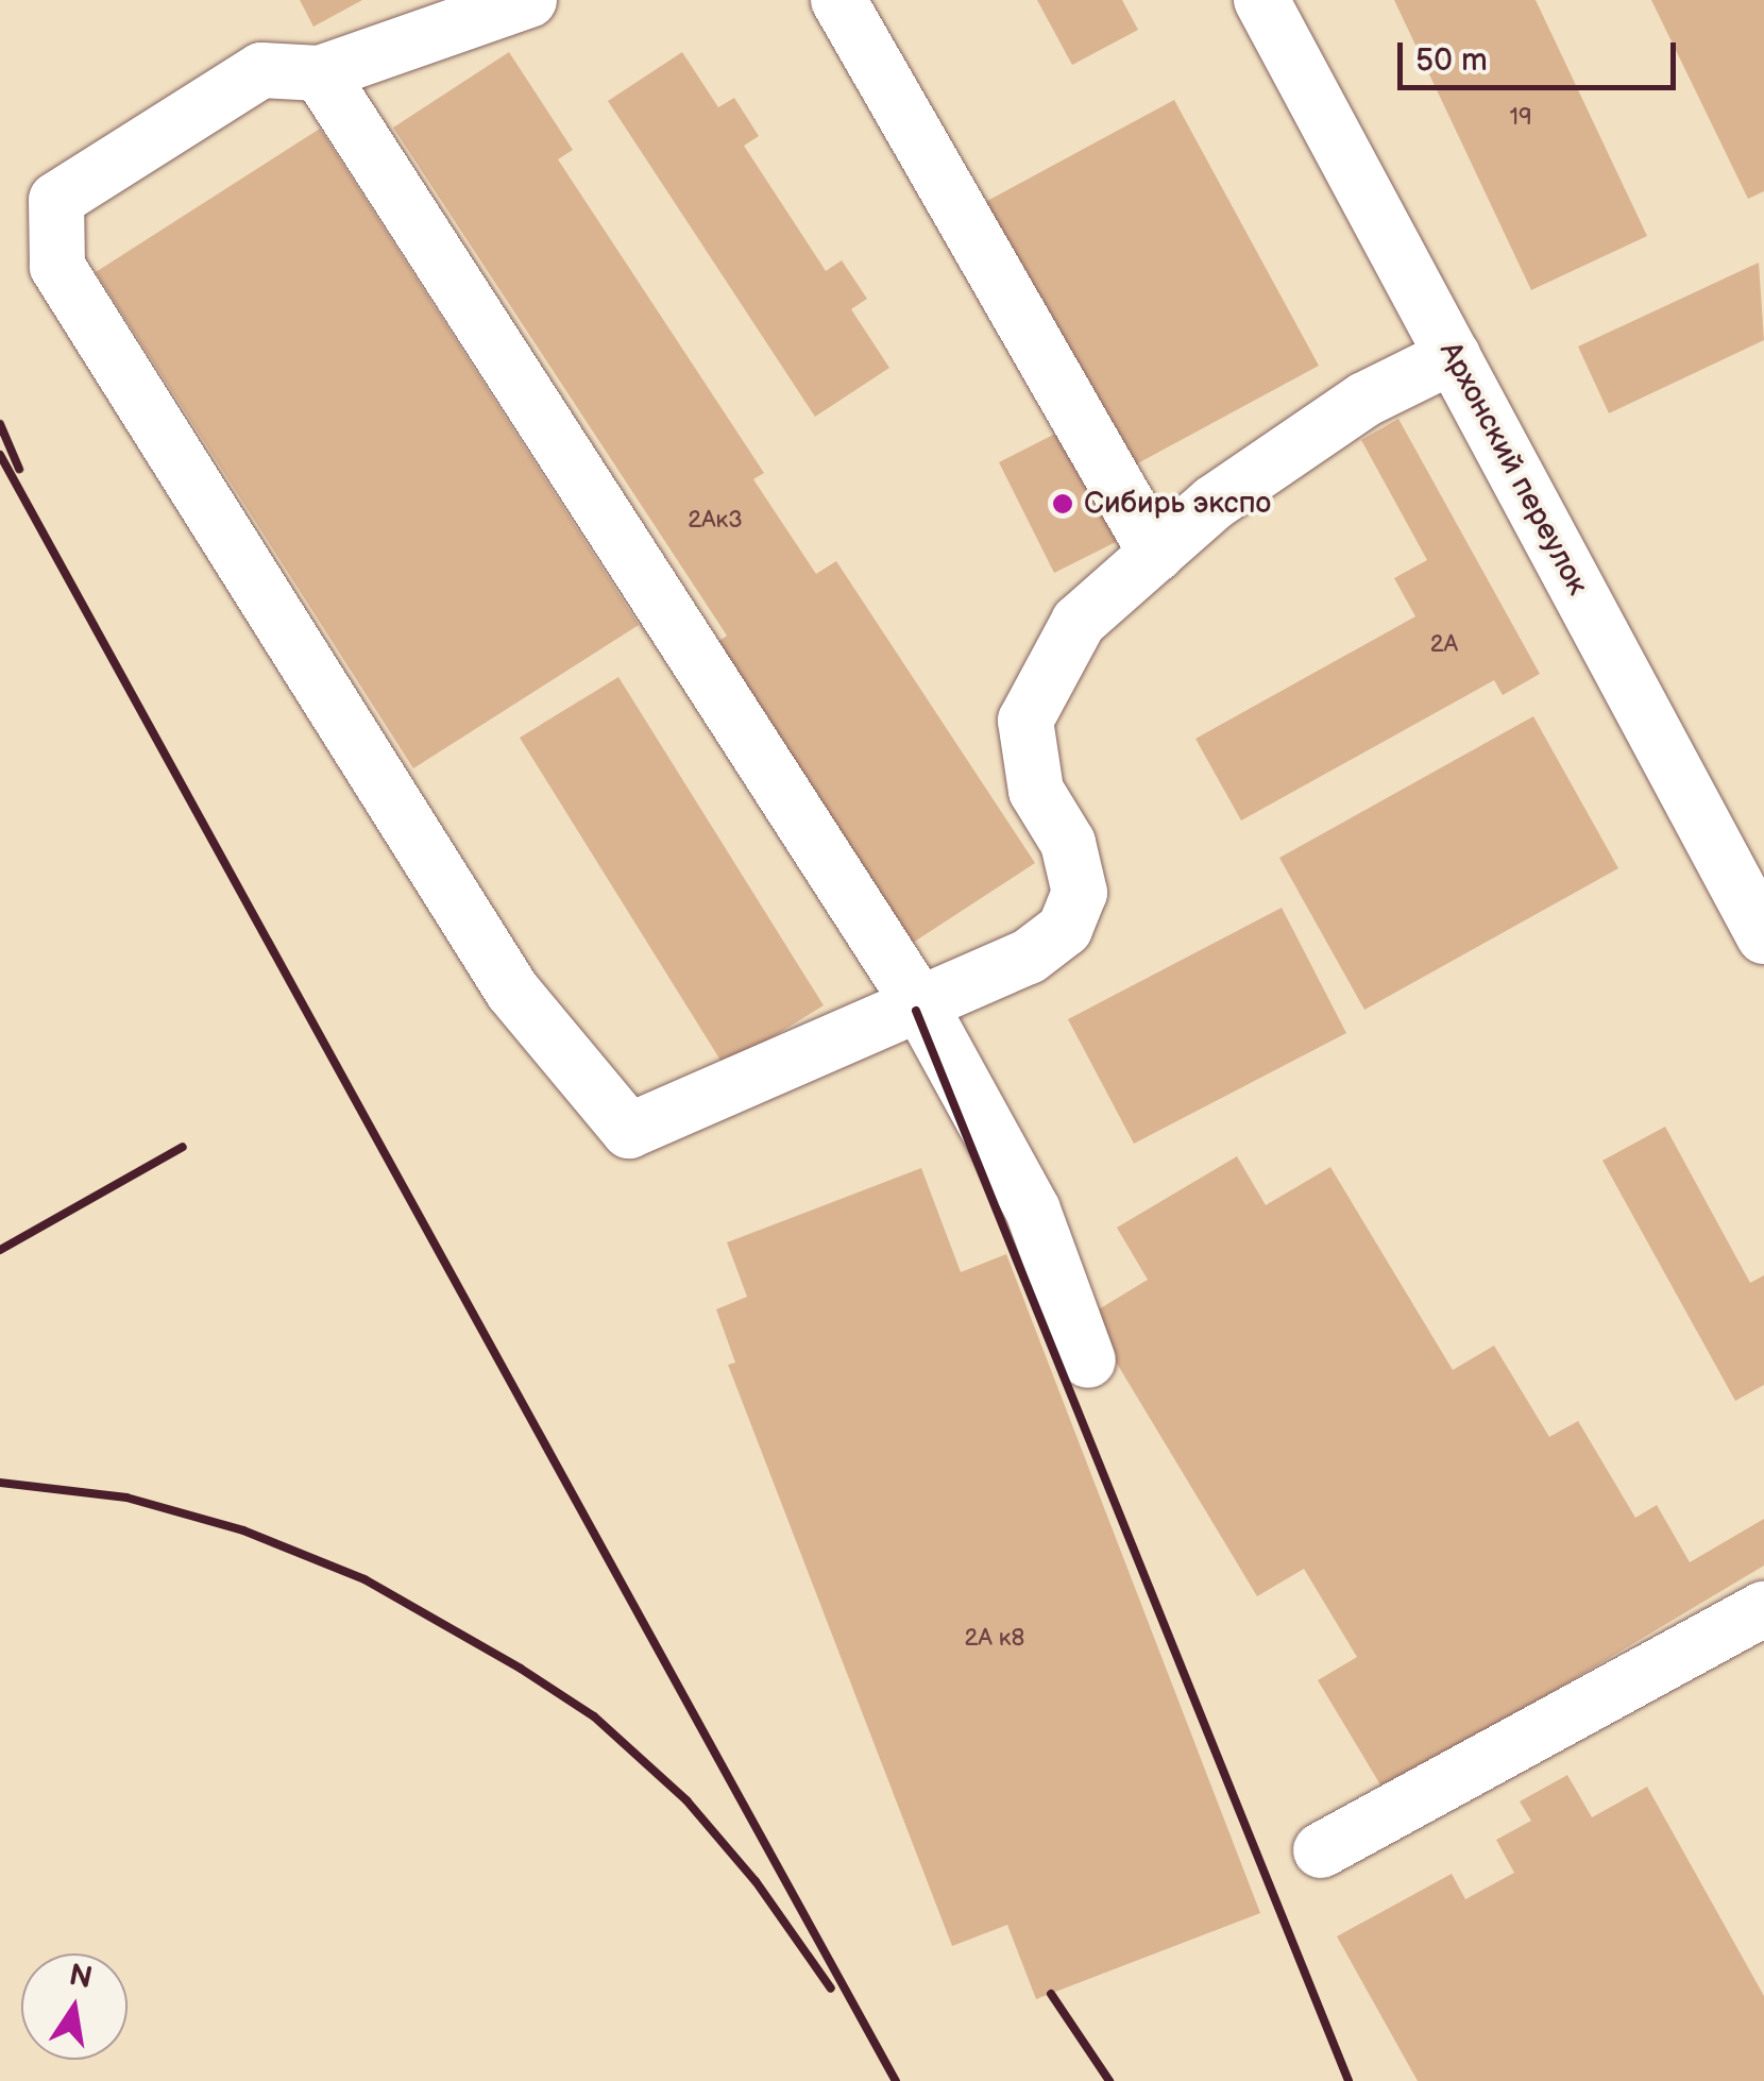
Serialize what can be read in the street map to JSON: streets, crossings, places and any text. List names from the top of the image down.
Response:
{
  "streets": {
    "street": ["Архонский переулок"]
  },
  "places": ["Сибирь экспо"],
  "house_numbers": [
    "19",
    "2Ак3",
    "2А",
    "2А к8"
  ],
  "scale_bar": "50 m",
  "north": "top"
}
